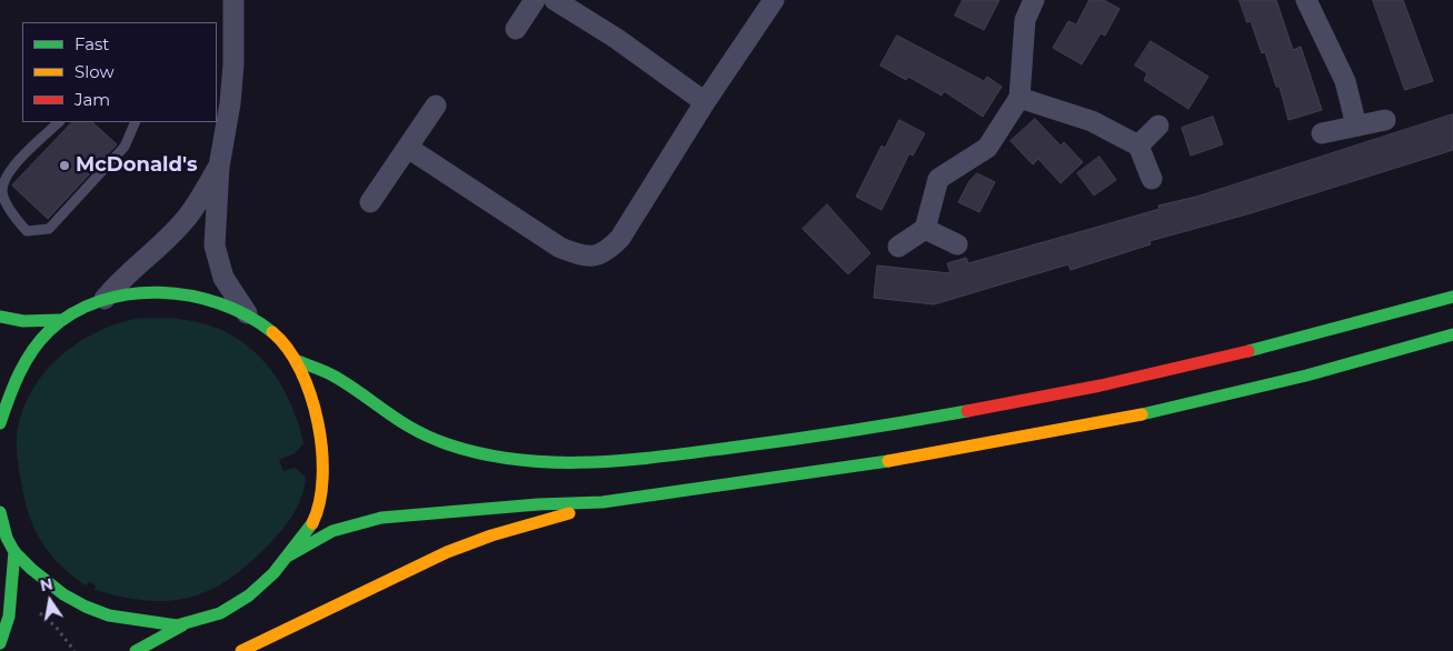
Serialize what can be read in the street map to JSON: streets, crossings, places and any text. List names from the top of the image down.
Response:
{
  "places": ["McDonald's"],
  "legend": ["Fast", "Slow", "Jam"],
  "north": "top"
}
